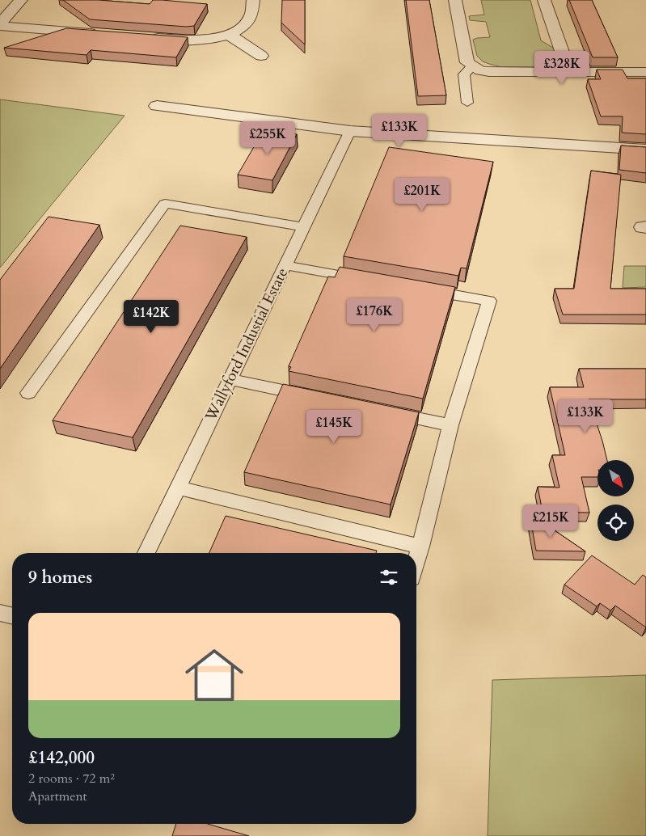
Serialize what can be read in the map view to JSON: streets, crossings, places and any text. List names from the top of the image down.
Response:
{
  "streets": {
    "lane": ["Wallyford Industial Estate"]
  },
  "north": "bottom right",
  "page": {
    "price": [
      "£328K",
      "£133K",
      "£255K",
      "£201K",
      "£176K",
      "£142K",
      "£133K",
      "£145K",
      "£215K"
    ],
    "heading": "9 homes",
    "list": [
      {
        "name": "£142,000",
        "note": "2 rooms · 72 m² · Apartment"
      }
    ]
  }
}
